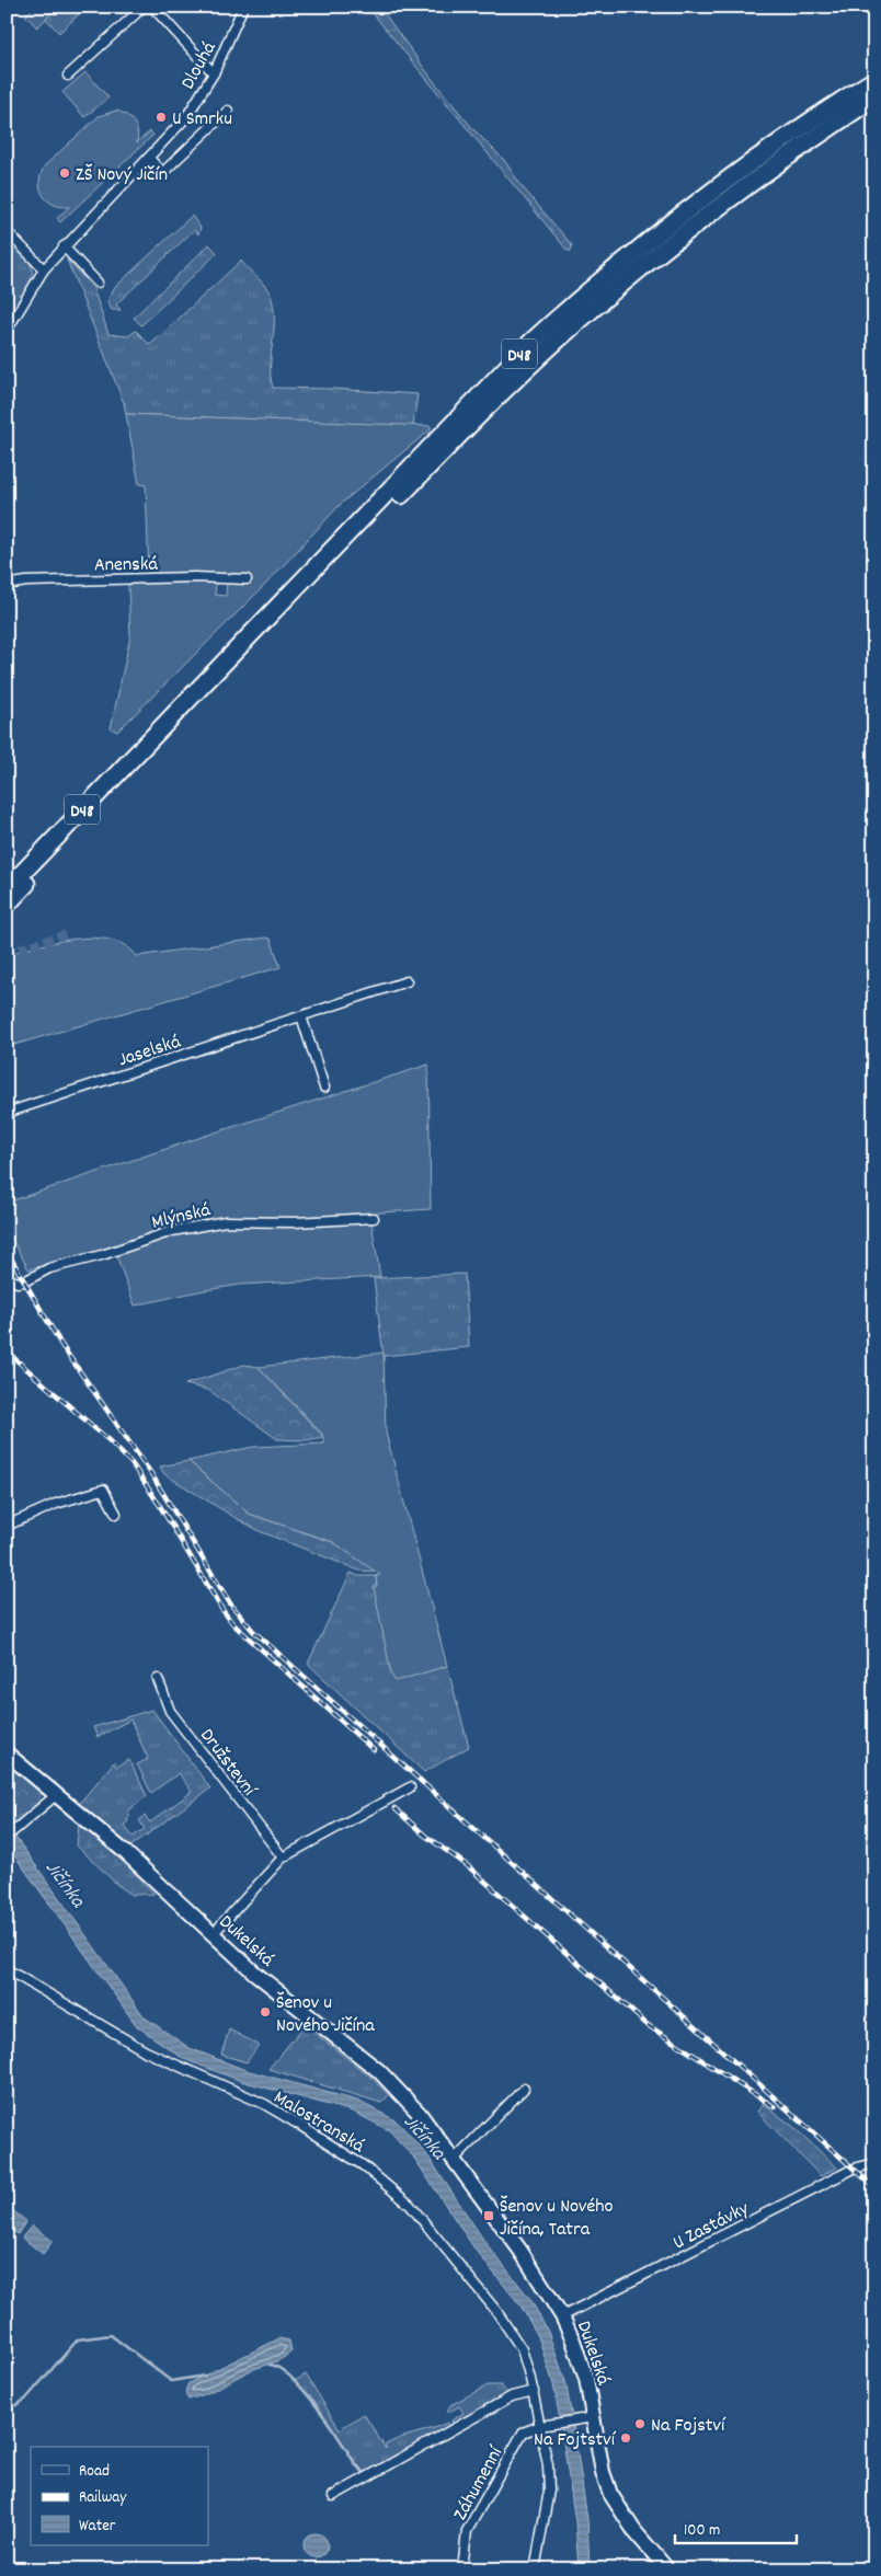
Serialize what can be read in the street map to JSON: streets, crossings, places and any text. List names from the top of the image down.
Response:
{
  "streets": {
    "highway": ["D48"],
    "main road": ["Dukelská"],
    "street": [
      "Dlouhá",
      "Anenská",
      "Jaselská",
      "Mlýnská",
      "Družstevní",
      "Malostranská",
      "U Zastávky",
      "Záhumenní"
    ]
  },
  "crossings": [
    ["Dukelská", "U Zastávky"],
    ["Malostranská", "Záhumenní"]
  ],
  "water": ["Jičínka"],
  "places": {
    "other": [
      "U Smrku",
      "ZŠ Nový Jičín",
      "Šenov u Nového Jičína",
      "Na Fojství",
      "Na Fojtství"
    ],
    "transit": ["Šenov u Nového Jičína, Tatra"]
  },
  "legend": ["Road", "Railway", "Water"],
  "scale_bar": "100 m"
}
